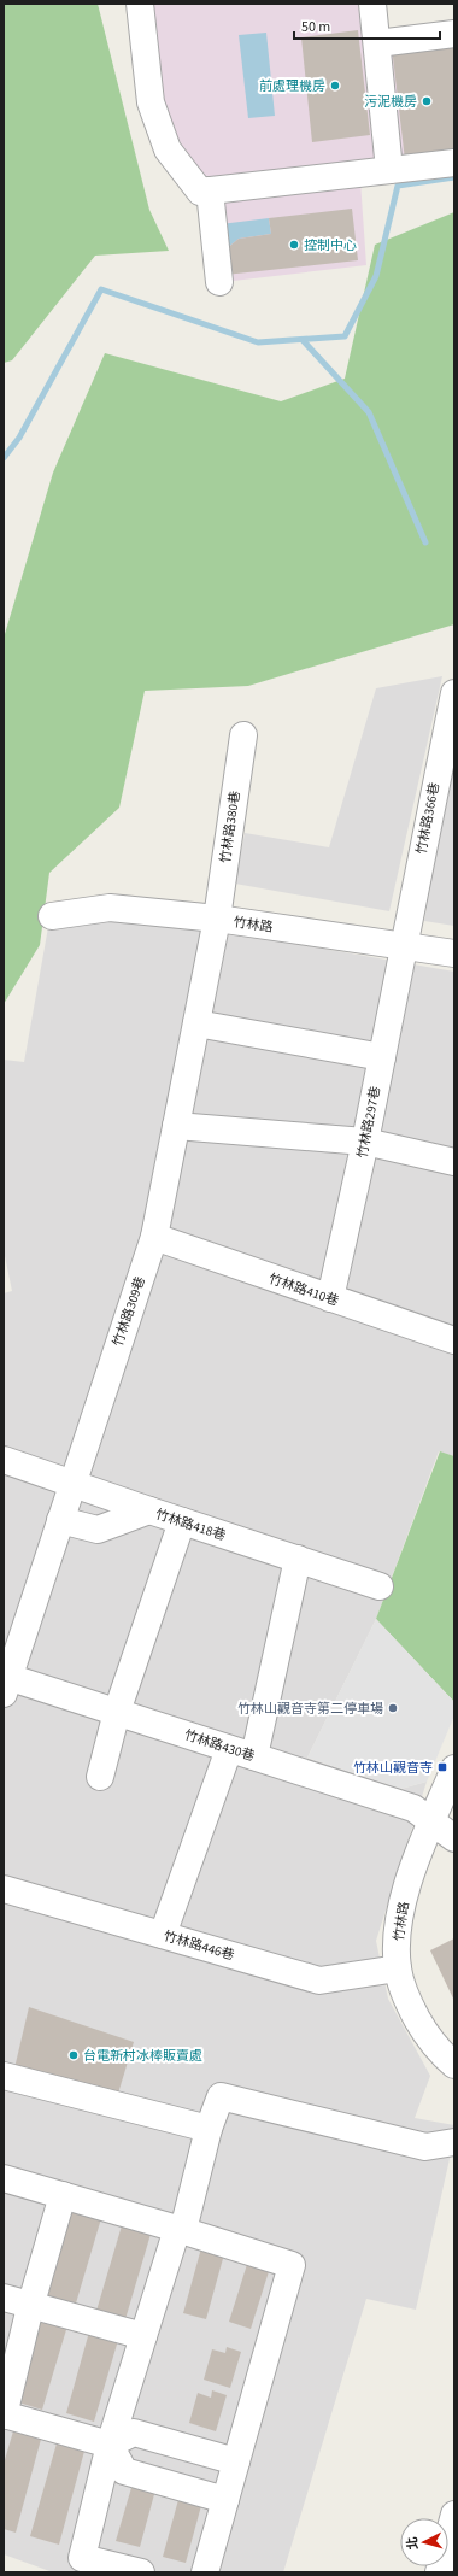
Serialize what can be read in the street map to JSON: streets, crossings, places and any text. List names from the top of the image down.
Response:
{
  "streets": {
    "street": [
      "竹林路366巷",
      "竹林路380巷",
      "竹林路",
      "竹林路297巷",
      "竹林路410巷",
      "竹林路309巷",
      "竹林路418巷",
      "竹林路430巷",
      "竹林路446巷"
    ]
  },
  "crossings": [
    ["竹林路366巷", "竹林路"],
    ["竹林路366巷", "竹林路297巷"],
    ["竹林路380巷", "竹林路"],
    ["竹林路380巷", "竹林路309巷"],
    ["竹林路", "竹林路297巷"],
    ["竹林路", "竹林路309巷"],
    ["竹林路", "竹林路430巷"],
    ["竹林路", "竹林路446巷"],
    ["竹林路297巷", "竹林路410巷"],
    ["竹林路410巷", "竹林路309巷"],
    ["竹林路309巷", "竹林路418巷"],
    ["竹林路309巷", "竹林路430巷"]
  ],
  "places": {
    "other": [
      "前處理機房",
      "污泥機房",
      "控制中心",
      "竹林山觀音寺第二停車場",
      "台電新村冰棒販賣處"
    ],
    "transit": ["竹林山觀音寺"]
  },
  "scale_bar": "50 m",
  "north": "left"
}
